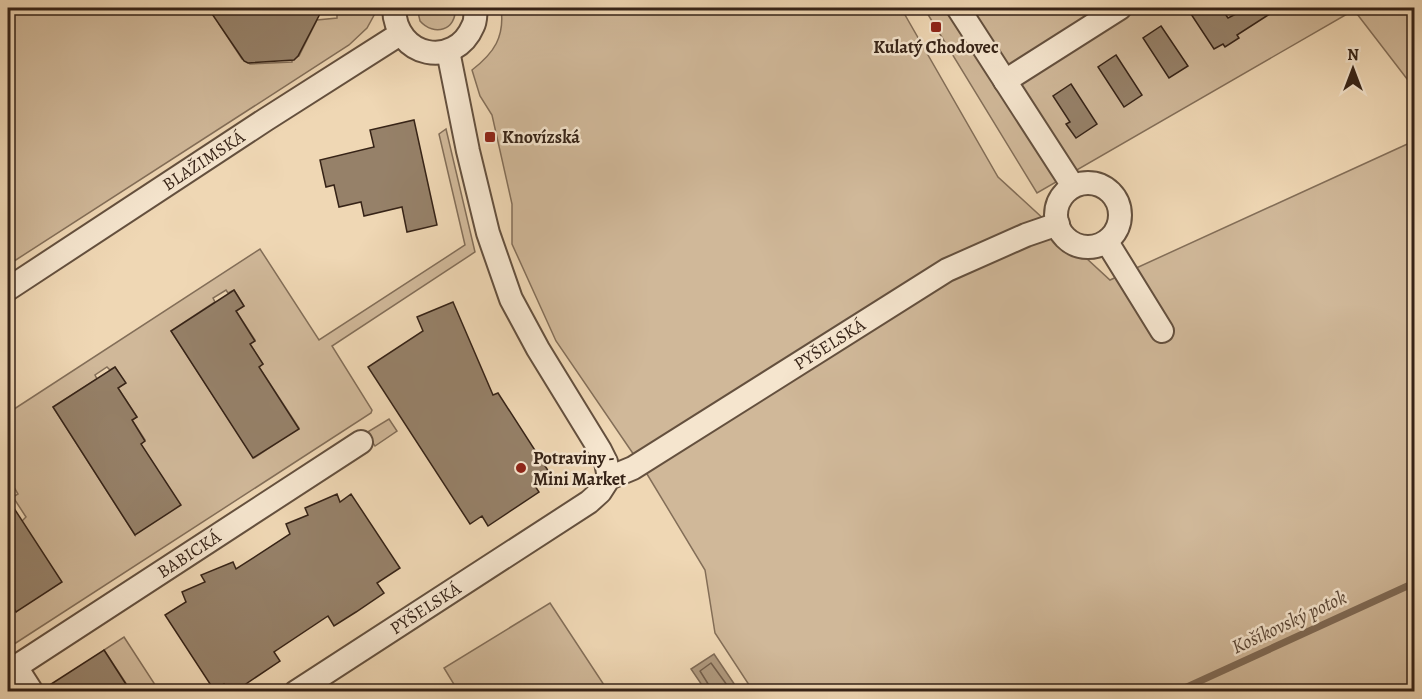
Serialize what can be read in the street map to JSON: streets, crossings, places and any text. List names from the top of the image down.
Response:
{
  "streets": {
    "street": ["BLAŽIMSKÁ", "PYŠELSKÁ", "BABICKÁ"]
  },
  "water": ["Košíkovský potok"],
  "places": {
    "transit": ["Kulatý Chodovec", "Knovízská"],
    "other": ["Potraviny - Mini Market"]
  },
  "north": "top"
}
